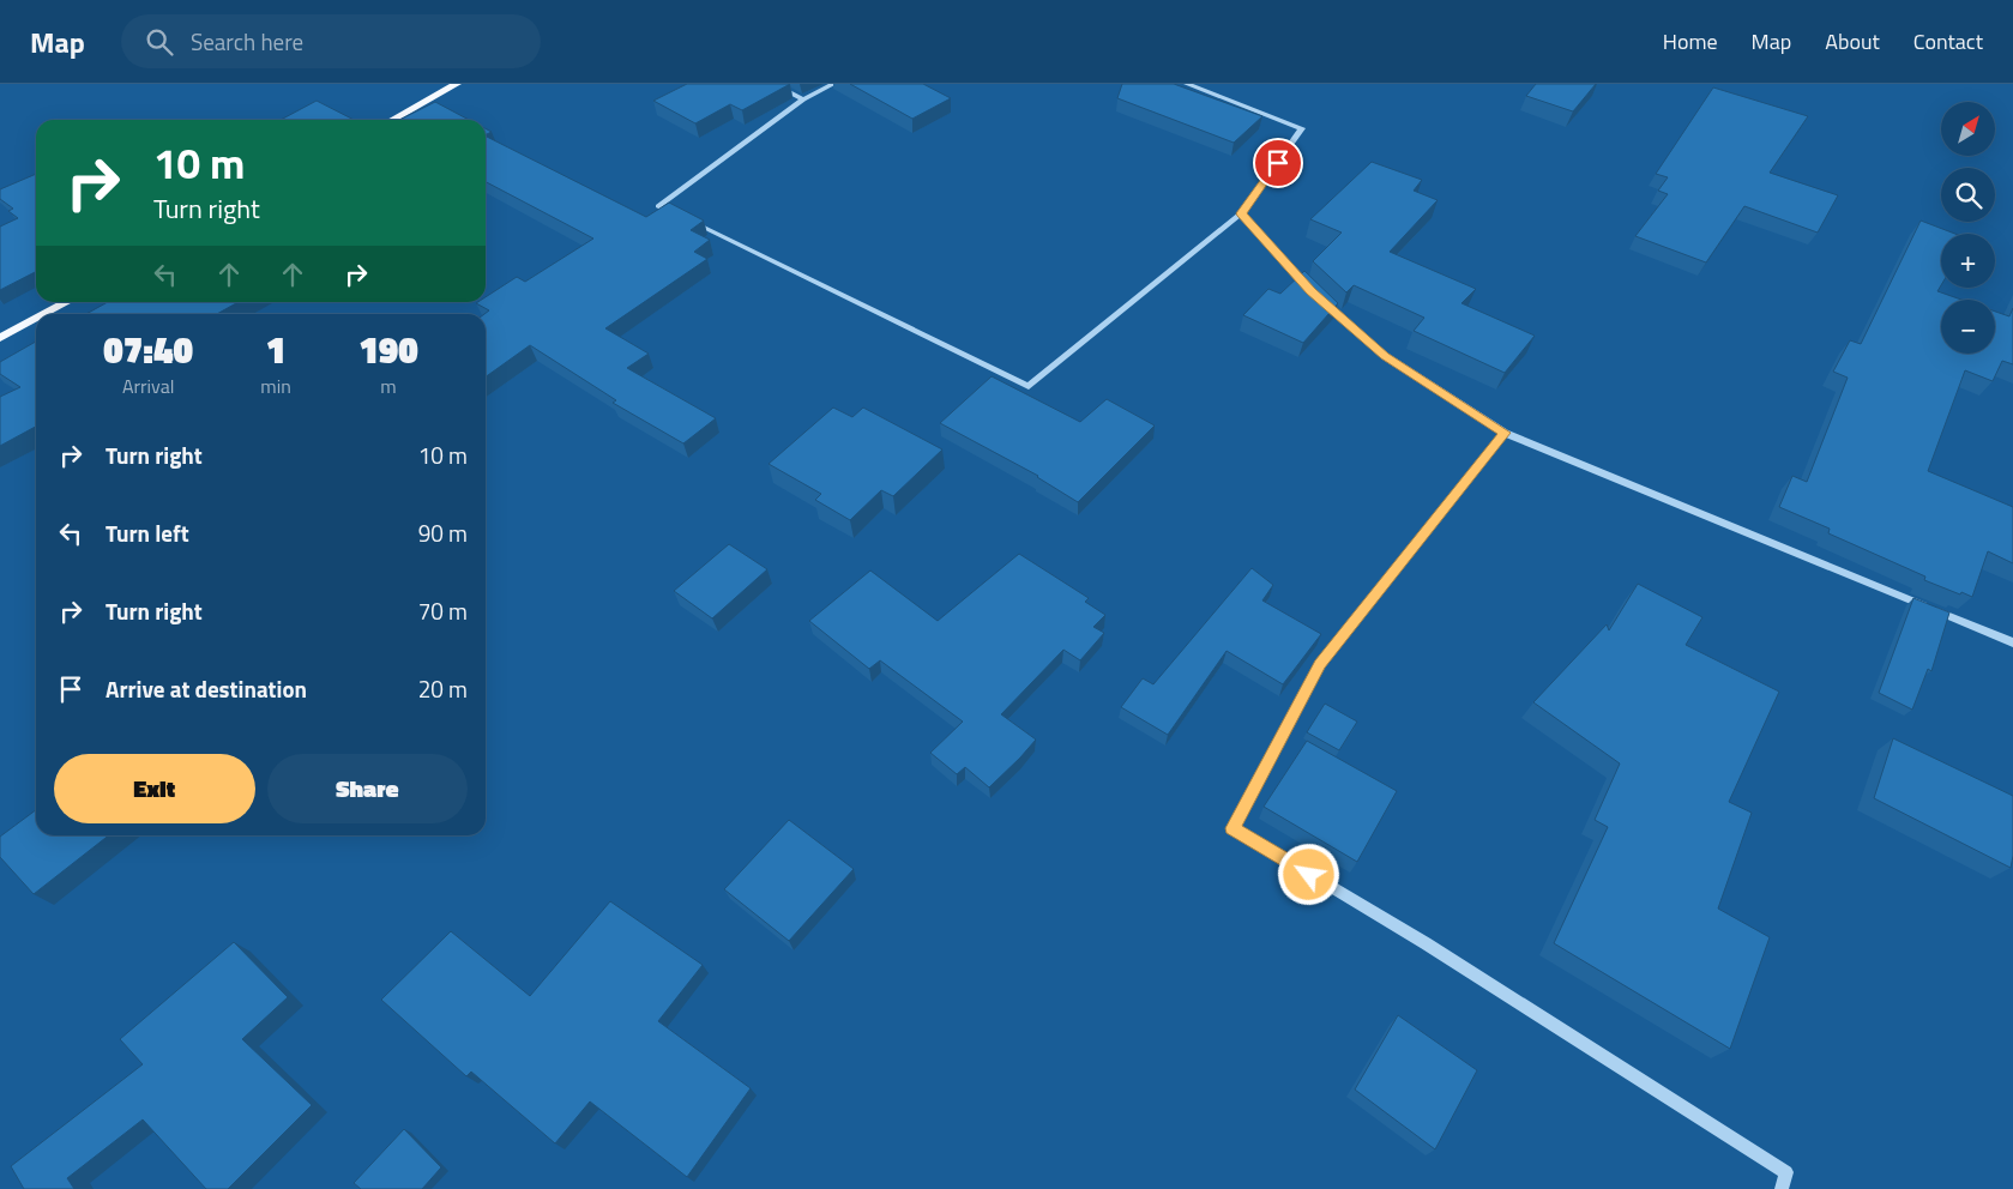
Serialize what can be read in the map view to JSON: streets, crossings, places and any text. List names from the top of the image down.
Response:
{
  "north": "top right",
  "page": {
    "header": "Map",
    "search": "Search here",
    "nav": [
      "Home",
      "Map",
      "About",
      "Contact"
    ],
    "map_buttons": ["+", "−"],
    "turn": ["10 m", "Turn right"],
    "eta": [
      "07:40",
      "Arrival",
      "1",
      "min",
      "190",
      "m"
    ],
    "list": [
      {
        "name": "Turn right",
        "value": "10 m"
      },
      {
        "name": "Turn left",
        "value": "90 m"
      },
      {
        "name": "Turn right",
        "value": "70 m"
      },
      {
        "name": "Arrive at destination",
        "value": "20 m"
      }
    ],
    "buttons": ["Exit", "Share"]
  }
}
